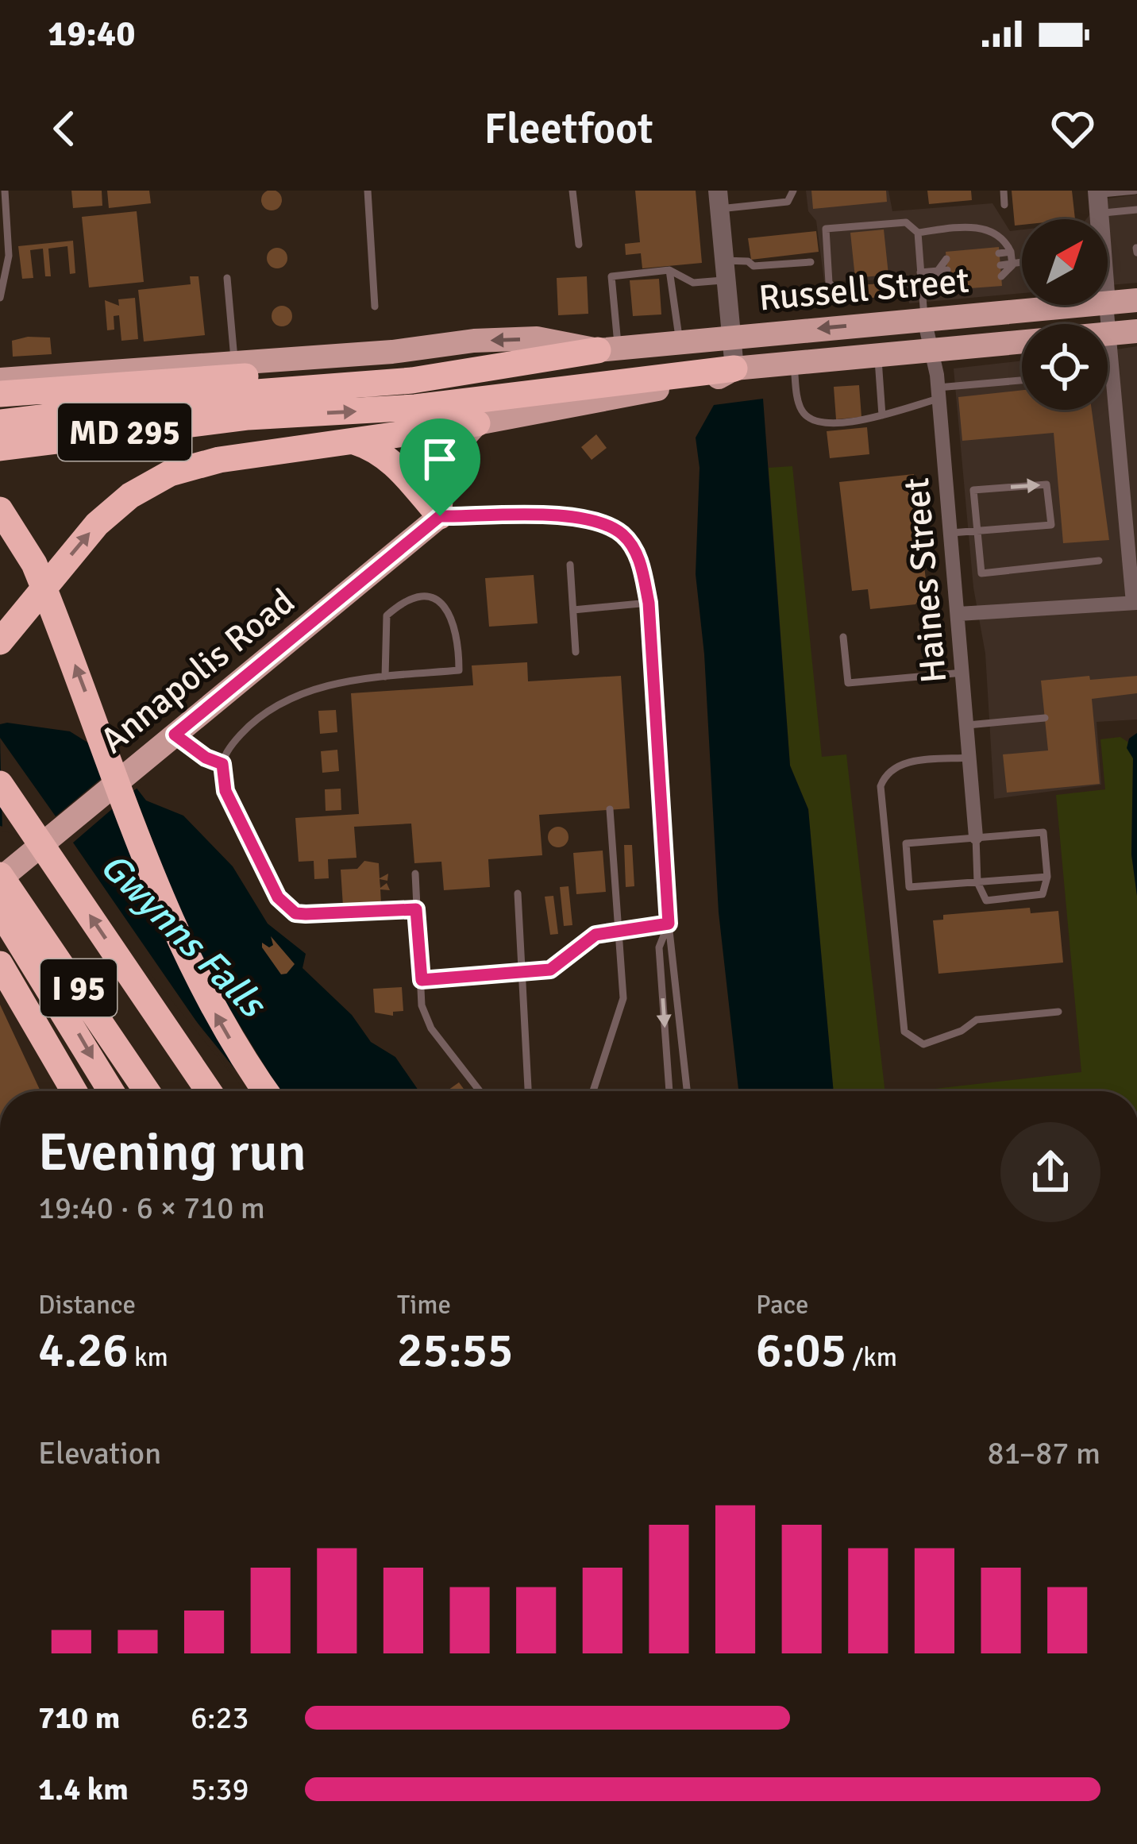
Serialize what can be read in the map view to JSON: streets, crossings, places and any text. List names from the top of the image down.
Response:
{
  "streets": {
    "highway": ["MD 295", "I 95"],
    "main road": ["Russell Street", "Annapolis Road"],
    "street": ["Haines Street"]
  },
  "crossings": [
    ["Russell Street", "MD 295"],
    ["Russell Street", "Haines Street"],
    ["MD 295", "Haines Street"],
    ["Annapolis Road", "I 95"]
  ],
  "water": ["Gwynns Falls"],
  "north": "top right",
  "page": {
    "status": "19:40",
    "header": "Fleetfoot",
    "heading": ["Evening run", "19:40 · 6 × 710 m"],
    "stats": [
      ["Distance", "4.26 km"],
      ["Time", "25:55"],
      ["Pace", "6:05 /km"]
    ],
    "chart": ["Elevation", "81–87 m"],
    "list": [
      {
        "name": "710 m",
        "note": "6:23"
      },
      {
        "name": "1.4 km",
        "note": "5:39"
      }
    ]
  }
}
